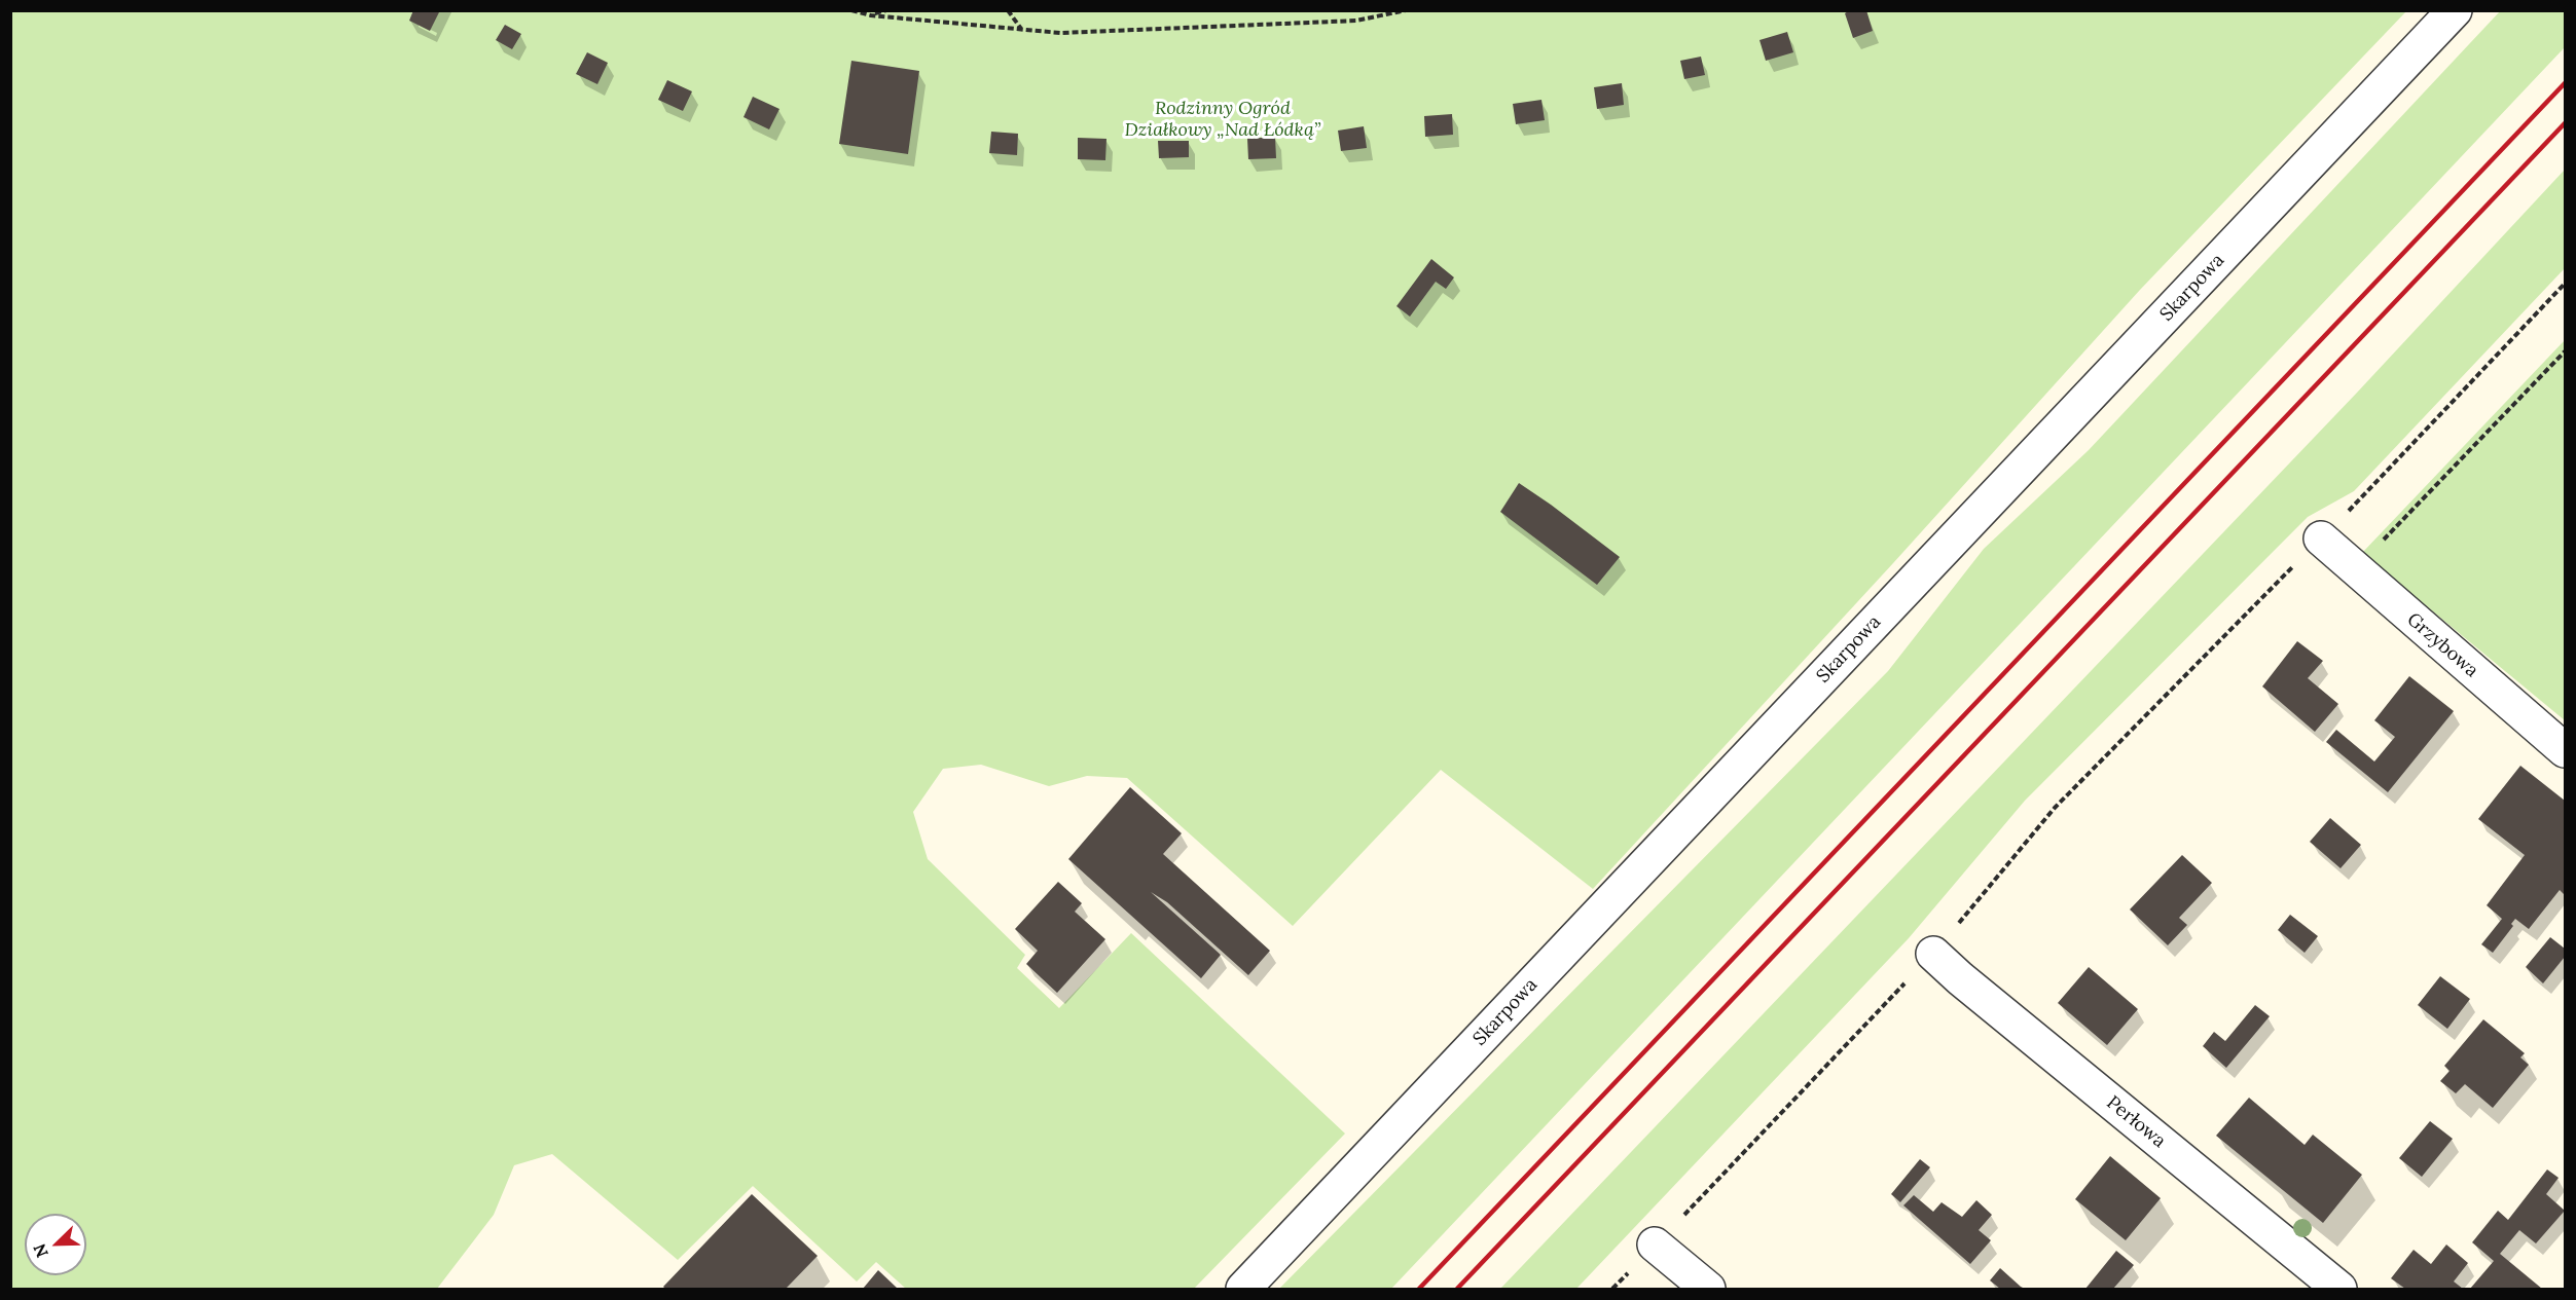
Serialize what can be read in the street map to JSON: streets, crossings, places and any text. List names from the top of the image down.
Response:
{
  "streets": {
    "street": ["Skarpowa", "Grzybowa", "Perłowa"]
  },
  "parks": ["Rodzinny Ogród Działkowy „Nad Łódką”"],
  "north": "bottom left"
}
